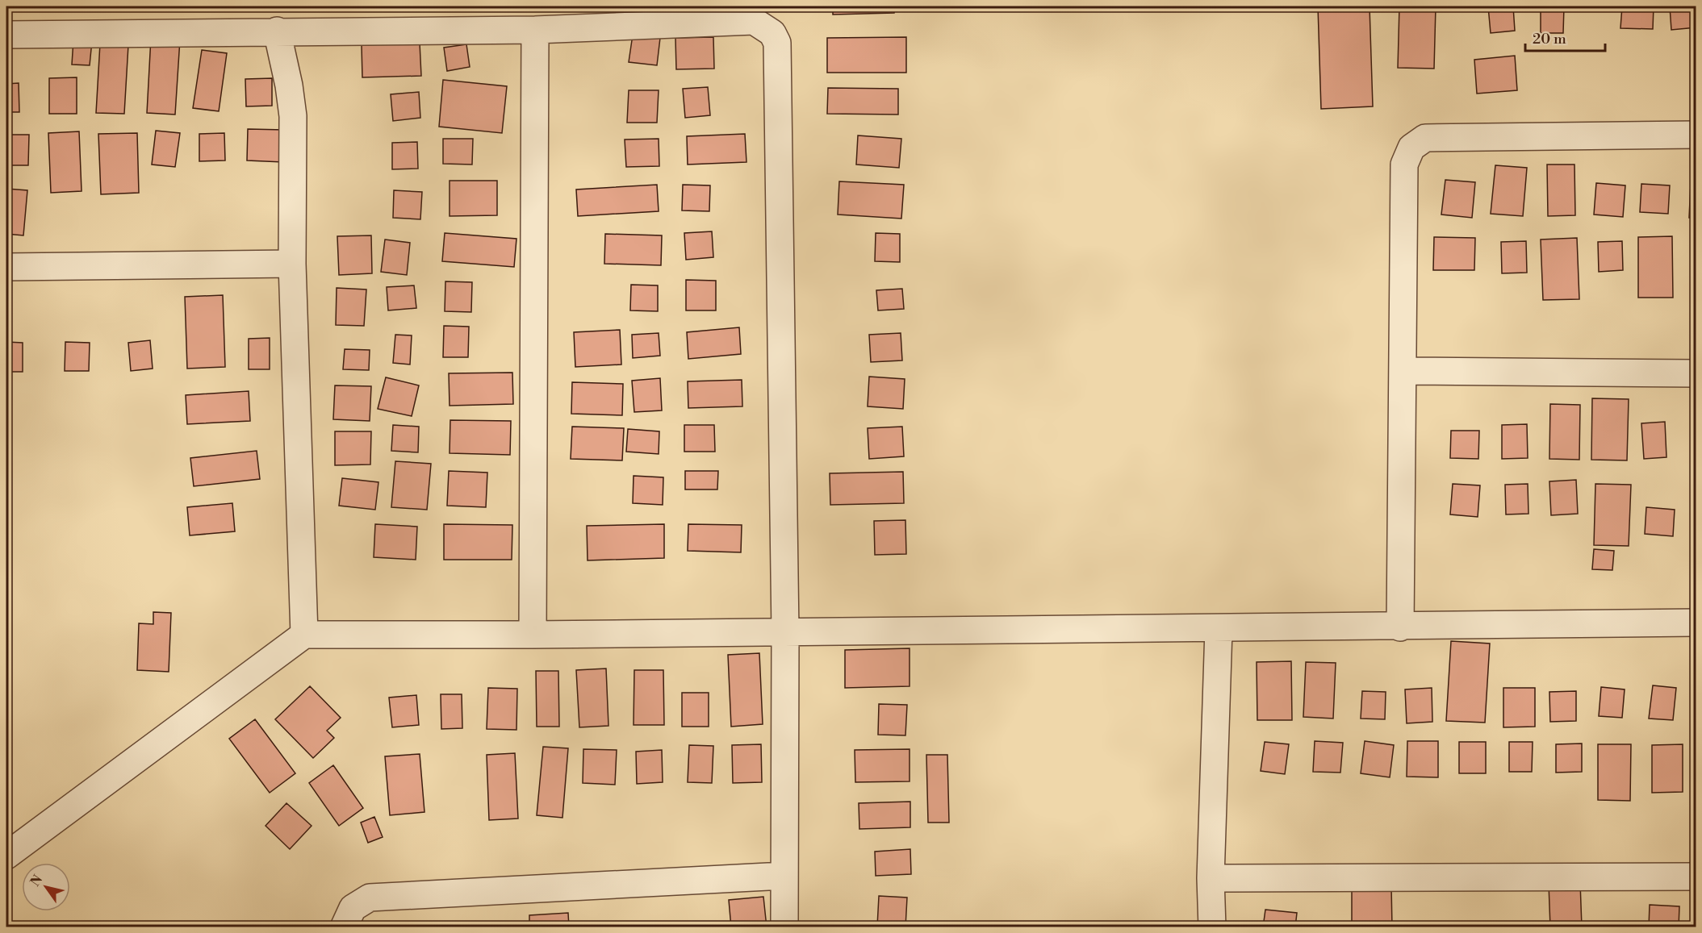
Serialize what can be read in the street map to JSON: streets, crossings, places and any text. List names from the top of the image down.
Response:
{
  "scale_bar": "20 m",
  "north": "top left"
}
